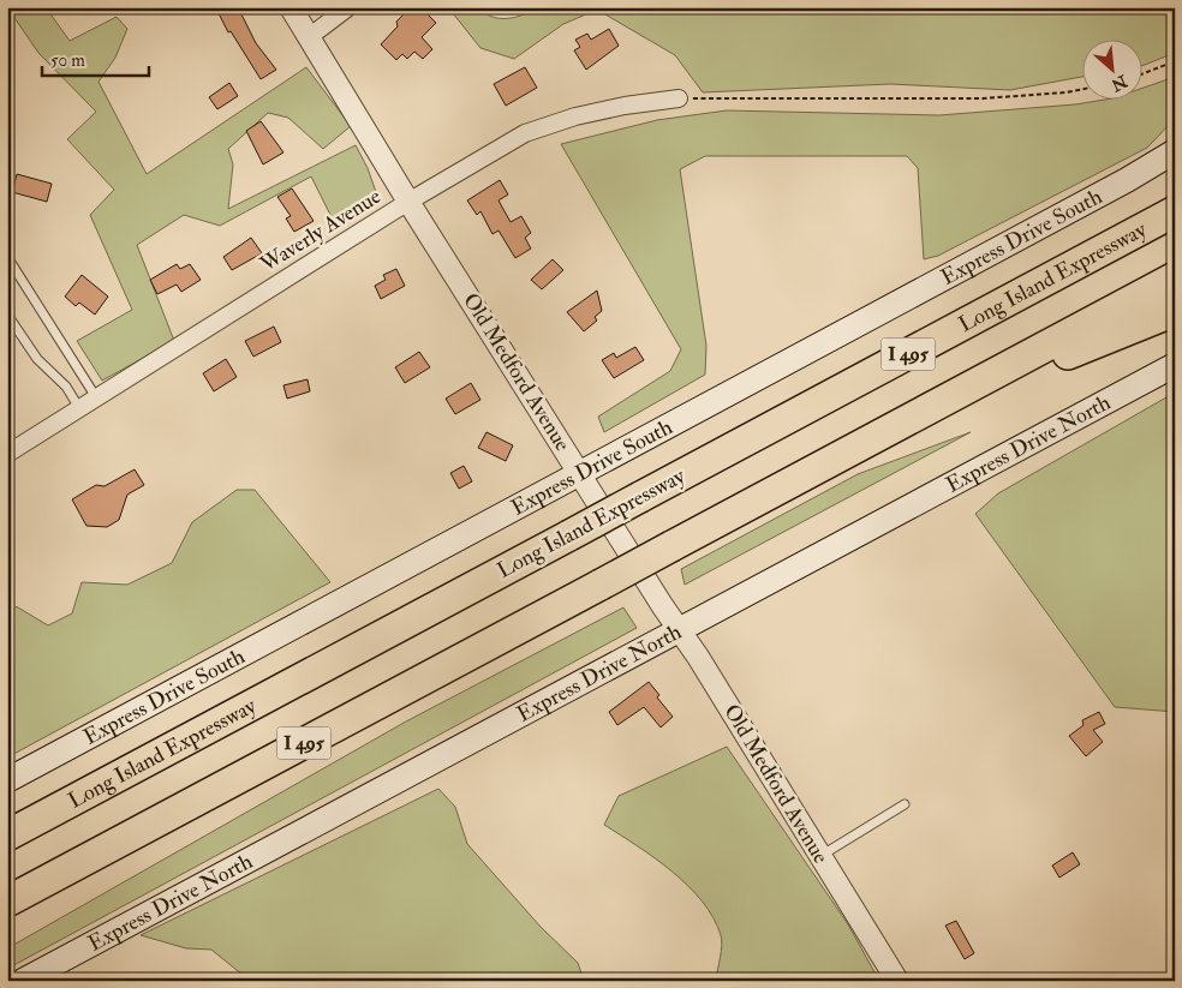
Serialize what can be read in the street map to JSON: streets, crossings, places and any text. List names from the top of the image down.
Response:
{
  "streets": {
    "highway": ["Long Island Expressway", "I 495"],
    "main road": ["Express Drive South", "Express Drive North"],
    "street": ["Waverly Avenue", "Old Medford Avenue"]
  },
  "crossings": [
    ["Waverly Avenue", "Old Medford Avenue"],
    ["Express Drive South", "Old Medford Avenue"],
    ["Old Medford Avenue", "Express Drive North"]
  ],
  "scale_bar": "50 m",
  "north": "bottom right"
}
